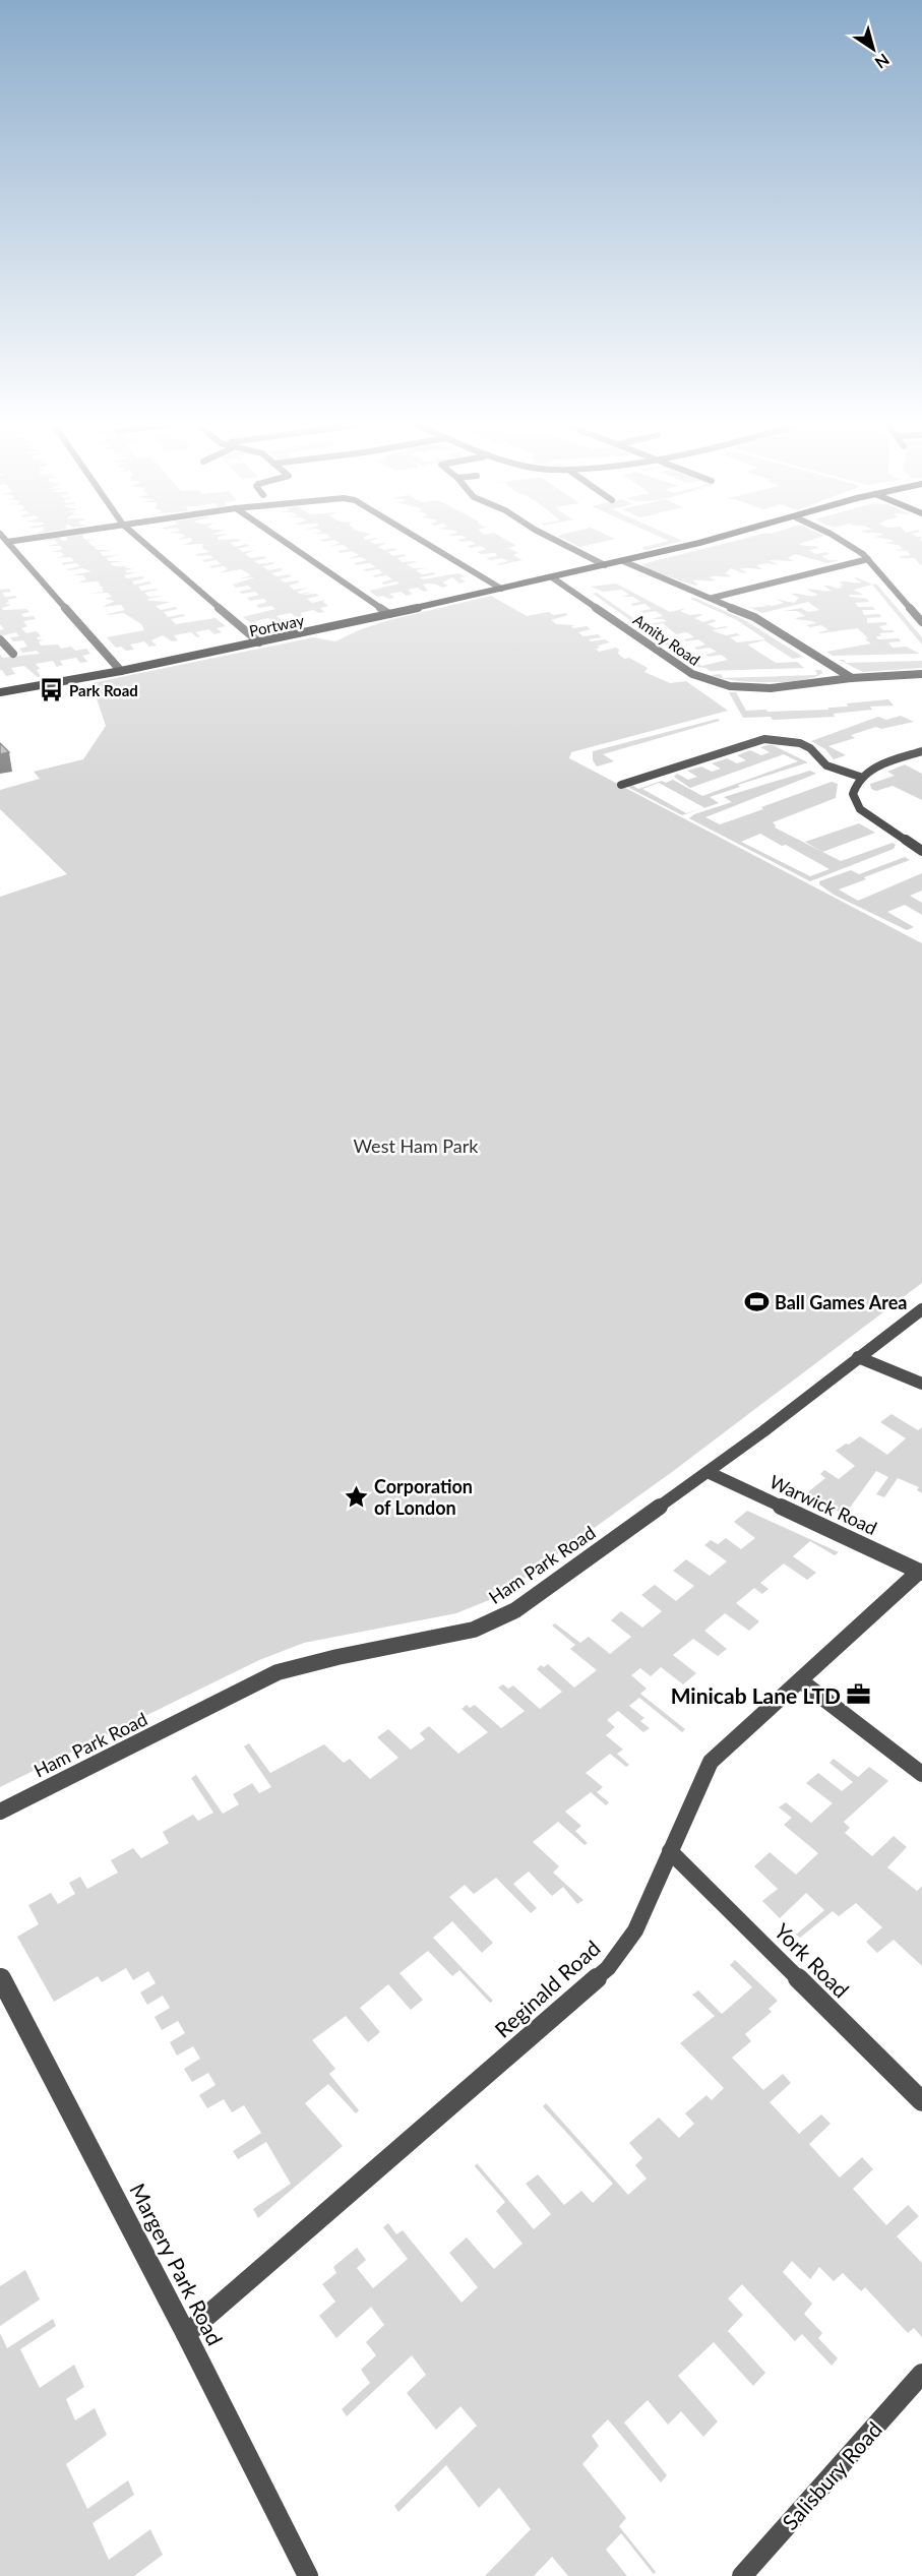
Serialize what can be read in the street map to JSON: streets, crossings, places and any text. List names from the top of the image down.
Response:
{
  "streets": {
    "main road": ["Portway"],
    "street": [
      "Amity Road",
      "Warwick Road",
      "Ham Park Road",
      "York Road",
      "Reginald Road",
      "Margery Park Road",
      "Salisbury Road"
    ]
  },
  "crossings": [
    ["Portway", "Amity Road"],
    ["Warwick Road", "Ham Park Road"],
    ["Warwick Road", "Reginald Road"],
    ["York Road", "Reginald Road"],
    ["Reginald Road", "Margery Park Road"]
  ],
  "parks": ["West Ham Park"],
  "places": {
    "bus stop": ["Park Road"],
    "sports": ["Ball Games Area"],
    "place": ["Corporation of London"],
    "office": ["Minicab Lane LTD"]
  },
  "north": "bottom right"
}
